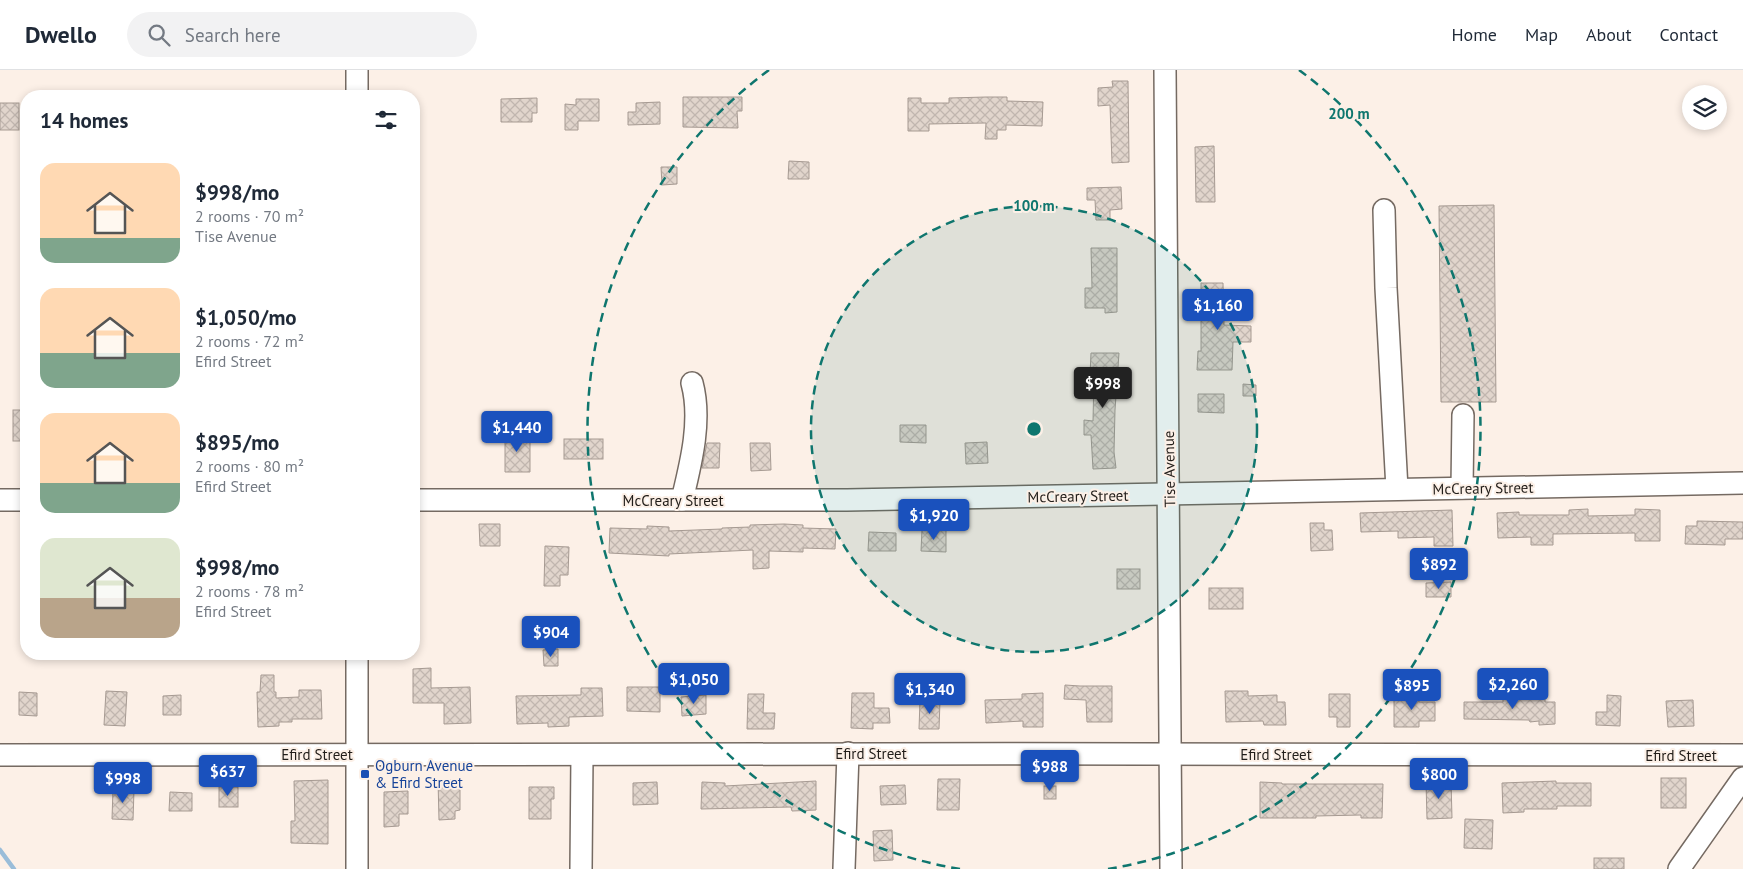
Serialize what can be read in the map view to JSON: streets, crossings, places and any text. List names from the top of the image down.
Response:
{
  "streets": {
    "street": ["Tise Avenue", "McCreary Street", "Efird Street"]
  },
  "crossings": [
    ["Tise Avenue", "McCreary Street"],
    ["Tise Avenue", "Efird Street"]
  ],
  "places": {
    "transit": ["Ogburn Avenue & Efird Street"]
  },
  "page": {
    "header": "Dwello",
    "search": "Search here",
    "nav": [
      "Home",
      "Map",
      "About",
      "Contact"
    ],
    "heading": "14 homes",
    "list": [
      {
        "name": "$998/mo",
        "note": "2 rooms · 70 m² · Tise Avenue"
      },
      {
        "name": "$1,050/mo",
        "note": "2 rooms · 72 m² · Efird Street"
      },
      {
        "name": "$895/mo",
        "note": "2 rooms · 80 m² · Efird Street"
      },
      {
        "name": "$998/mo",
        "note": "2 rooms · 78 m² · Efird Street"
      }
    ],
    "price": [
      "$1,160",
      "$998",
      "$1,440",
      "$1,920",
      "$892",
      "$904",
      "$1,050",
      "$2,260",
      "$895",
      "$1,340",
      "$988",
      "$637",
      "$800",
      "$998"
    ]
  },
  "rings": ["200 m", "100 m"]
}
